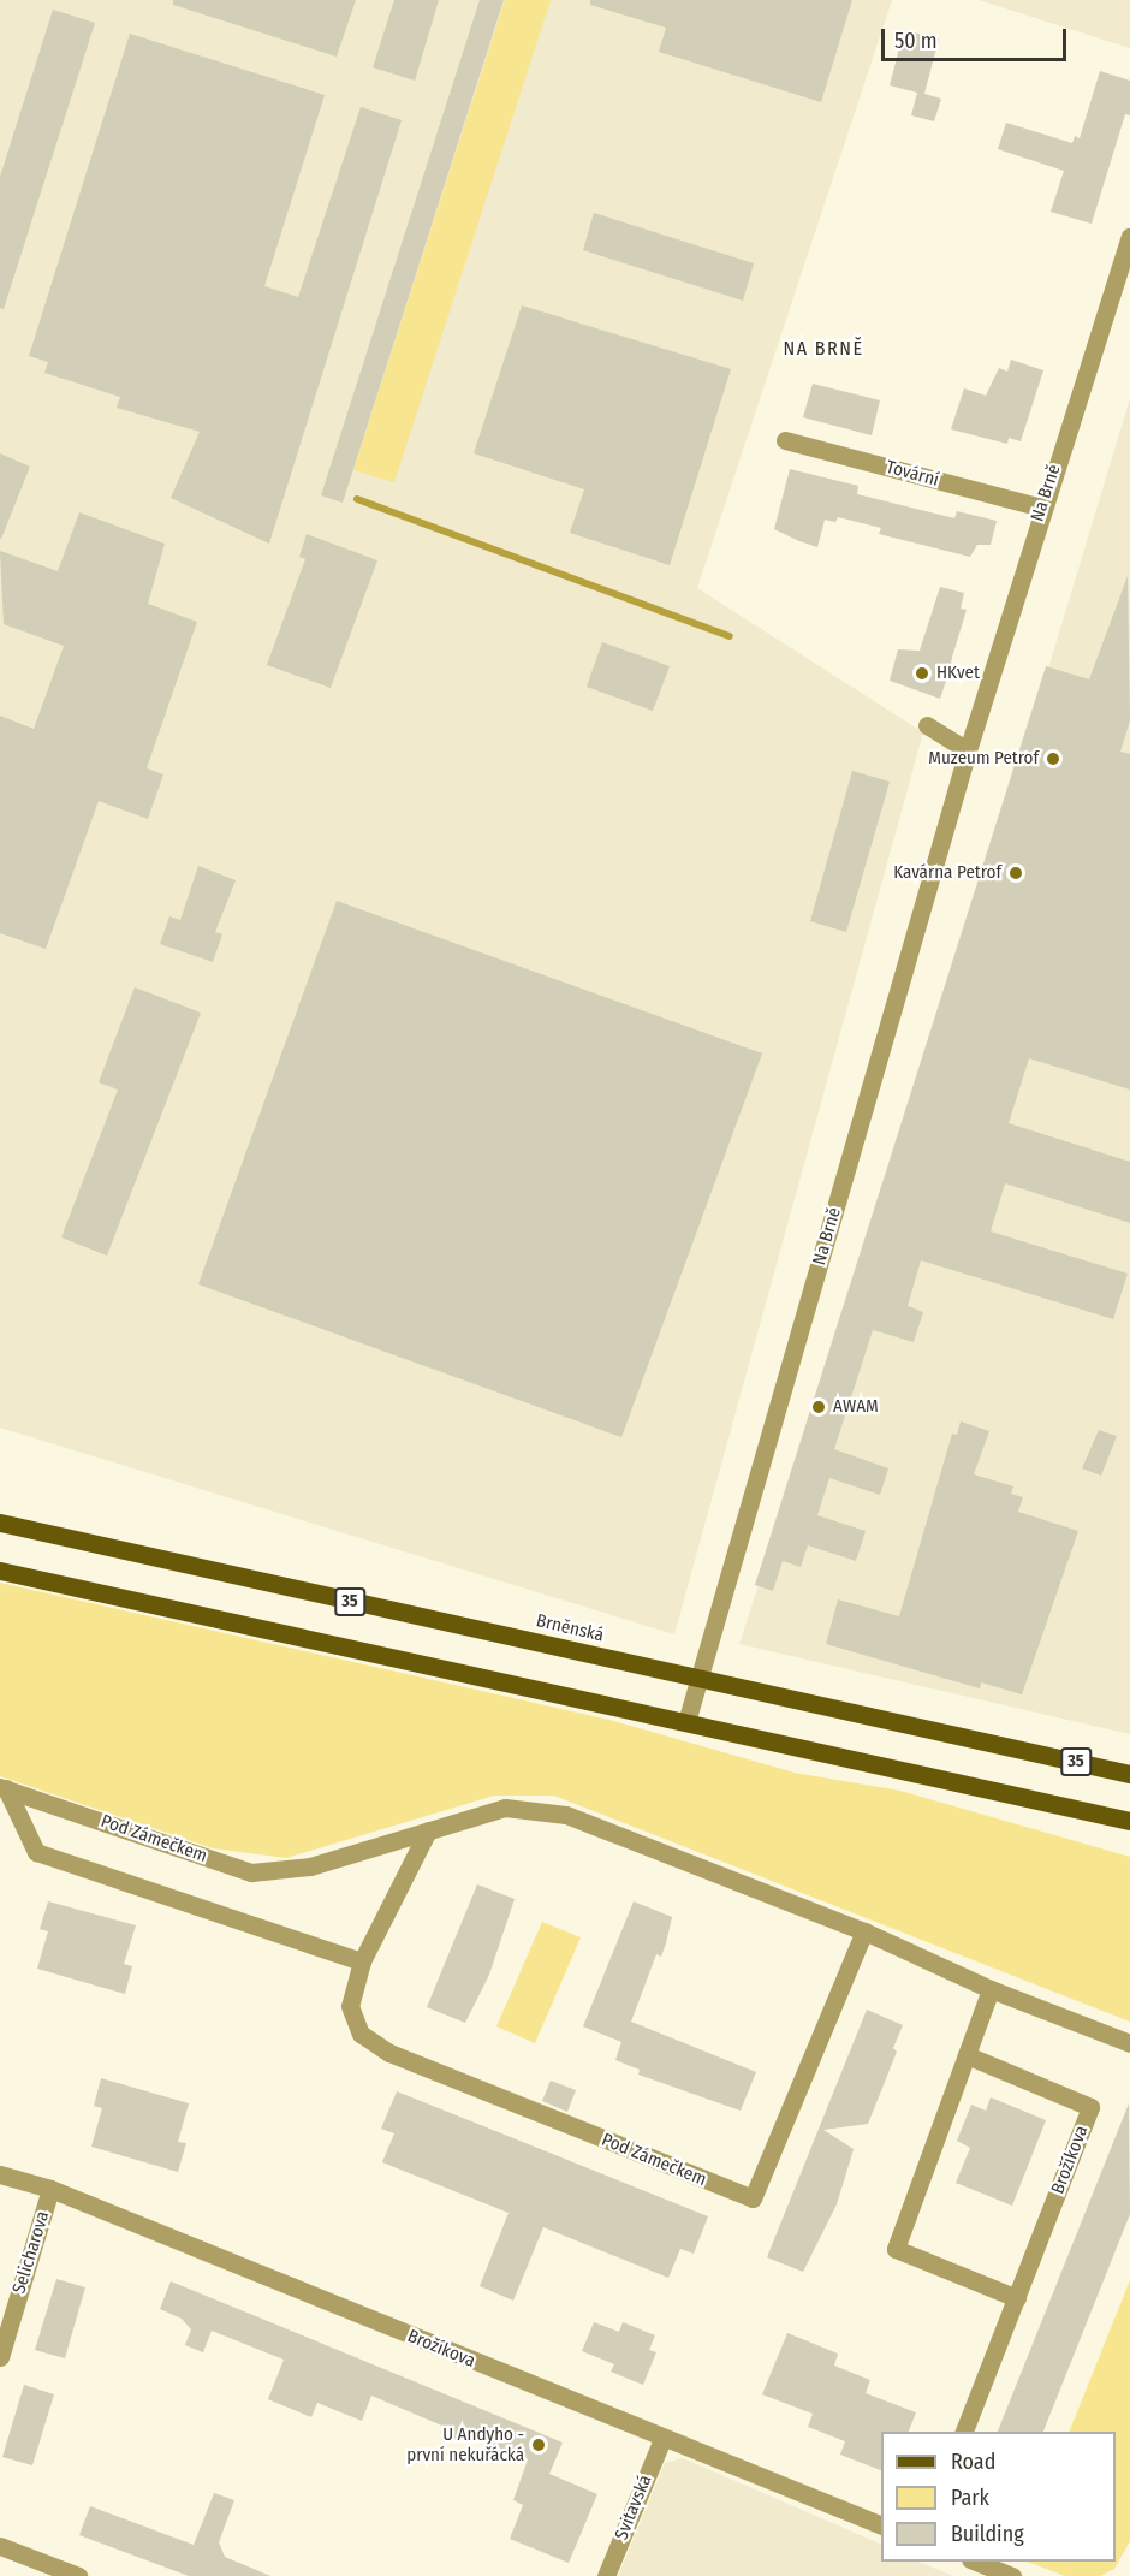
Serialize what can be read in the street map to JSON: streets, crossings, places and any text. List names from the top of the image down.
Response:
{
  "streets": {
    "main road": ["35", "Brněnská"],
    "street": [
      "Tovární",
      "Na Brně",
      "Pod Zámečkem",
      "Brožíkova",
      "Selicharova",
      "Svitavská"
    ]
  },
  "crossings": [
    ["Tovární", "Na Brně"],
    ["Na Brně", "Brněnská"],
    ["Brožíkova", "Selicharova"],
    ["Brožíkova", "Svitavská"]
  ],
  "districts": ["NA BRNĚ"],
  "places": [
    "HKvet",
    "Muzeum Petrof",
    "Kavárna Petrof",
    "AWAM",
    "U Andyho - první nekuřácká"
  ],
  "legend": ["Road", "Park", "Building"],
  "scale_bar": "50 m"
}
